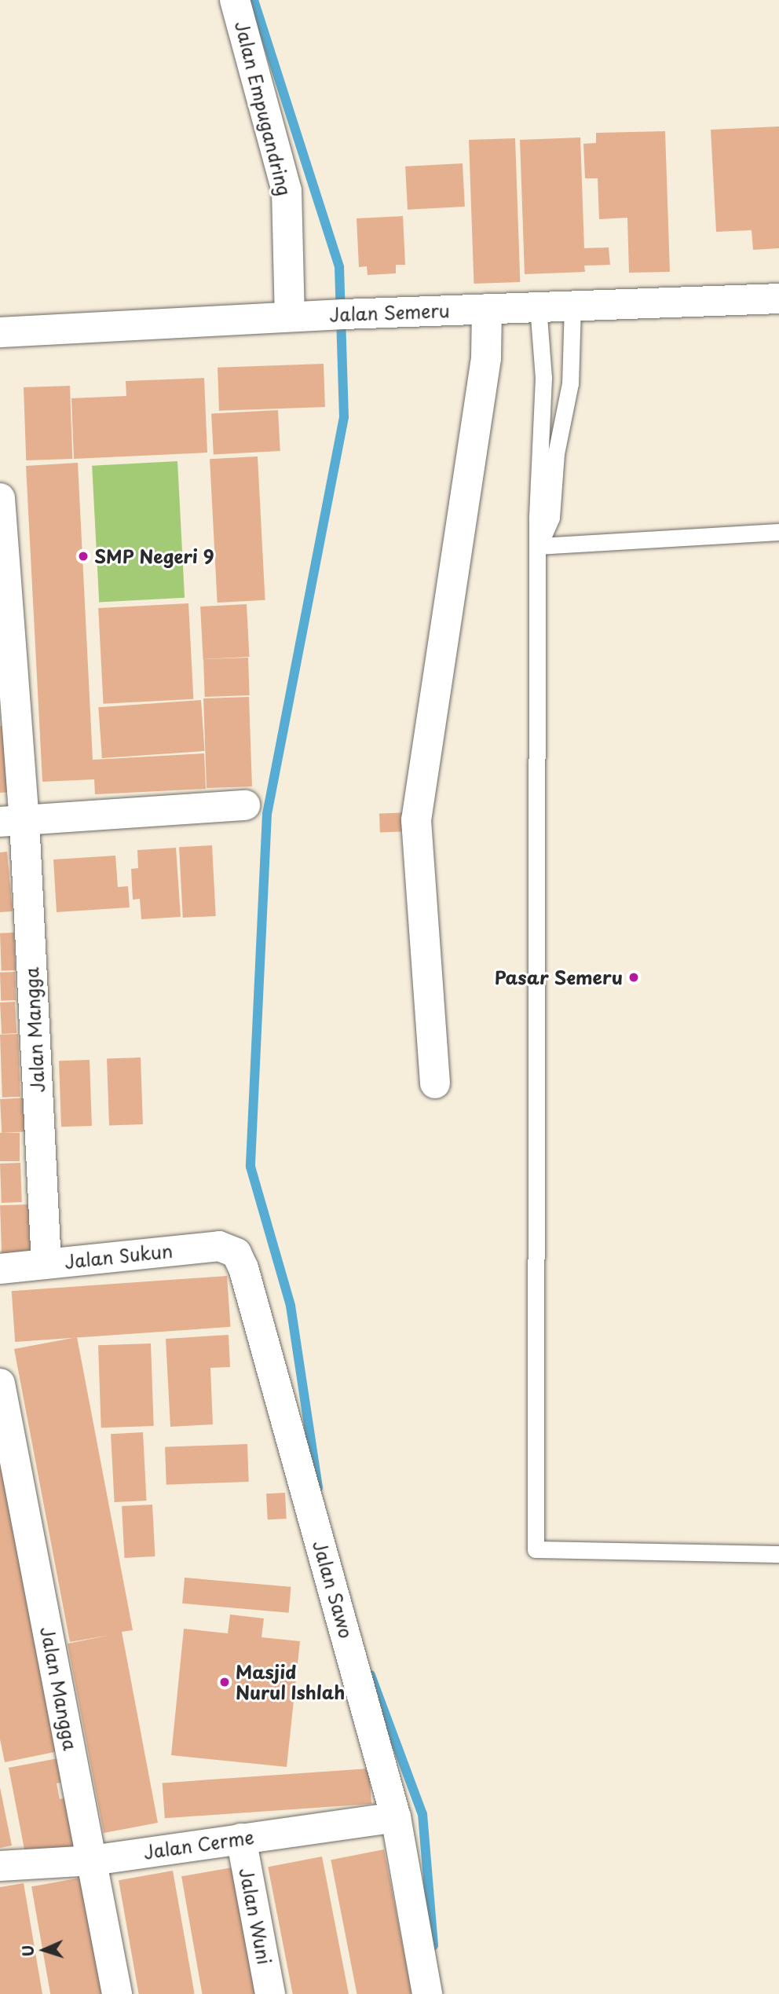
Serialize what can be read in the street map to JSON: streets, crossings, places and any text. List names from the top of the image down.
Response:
{
  "streets": {
    "street": [
      "Jalan Empugandring",
      "Jalan Semeru",
      "Jalan Mangga",
      "Jalan Sukun",
      "Jalan Sawo",
      "Jalan Cerme",
      "Jalan Wuni"
    ]
  },
  "crossings": [
    ["Jalan Empugandring", "Jalan Semeru"],
    ["Jalan Mangga", "Jalan Sukun"],
    ["Jalan Mangga", "Jalan Cerme"],
    ["Jalan Sukun", "Jalan Sawo"],
    ["Jalan Sawo", "Jalan Cerme"],
    ["Jalan Cerme", "Jalan Wuni"]
  ],
  "places": ["SMP Negeri 9", "Pasar Semeru", "Masjid Nurul Ishlah"],
  "north": "left"
}
